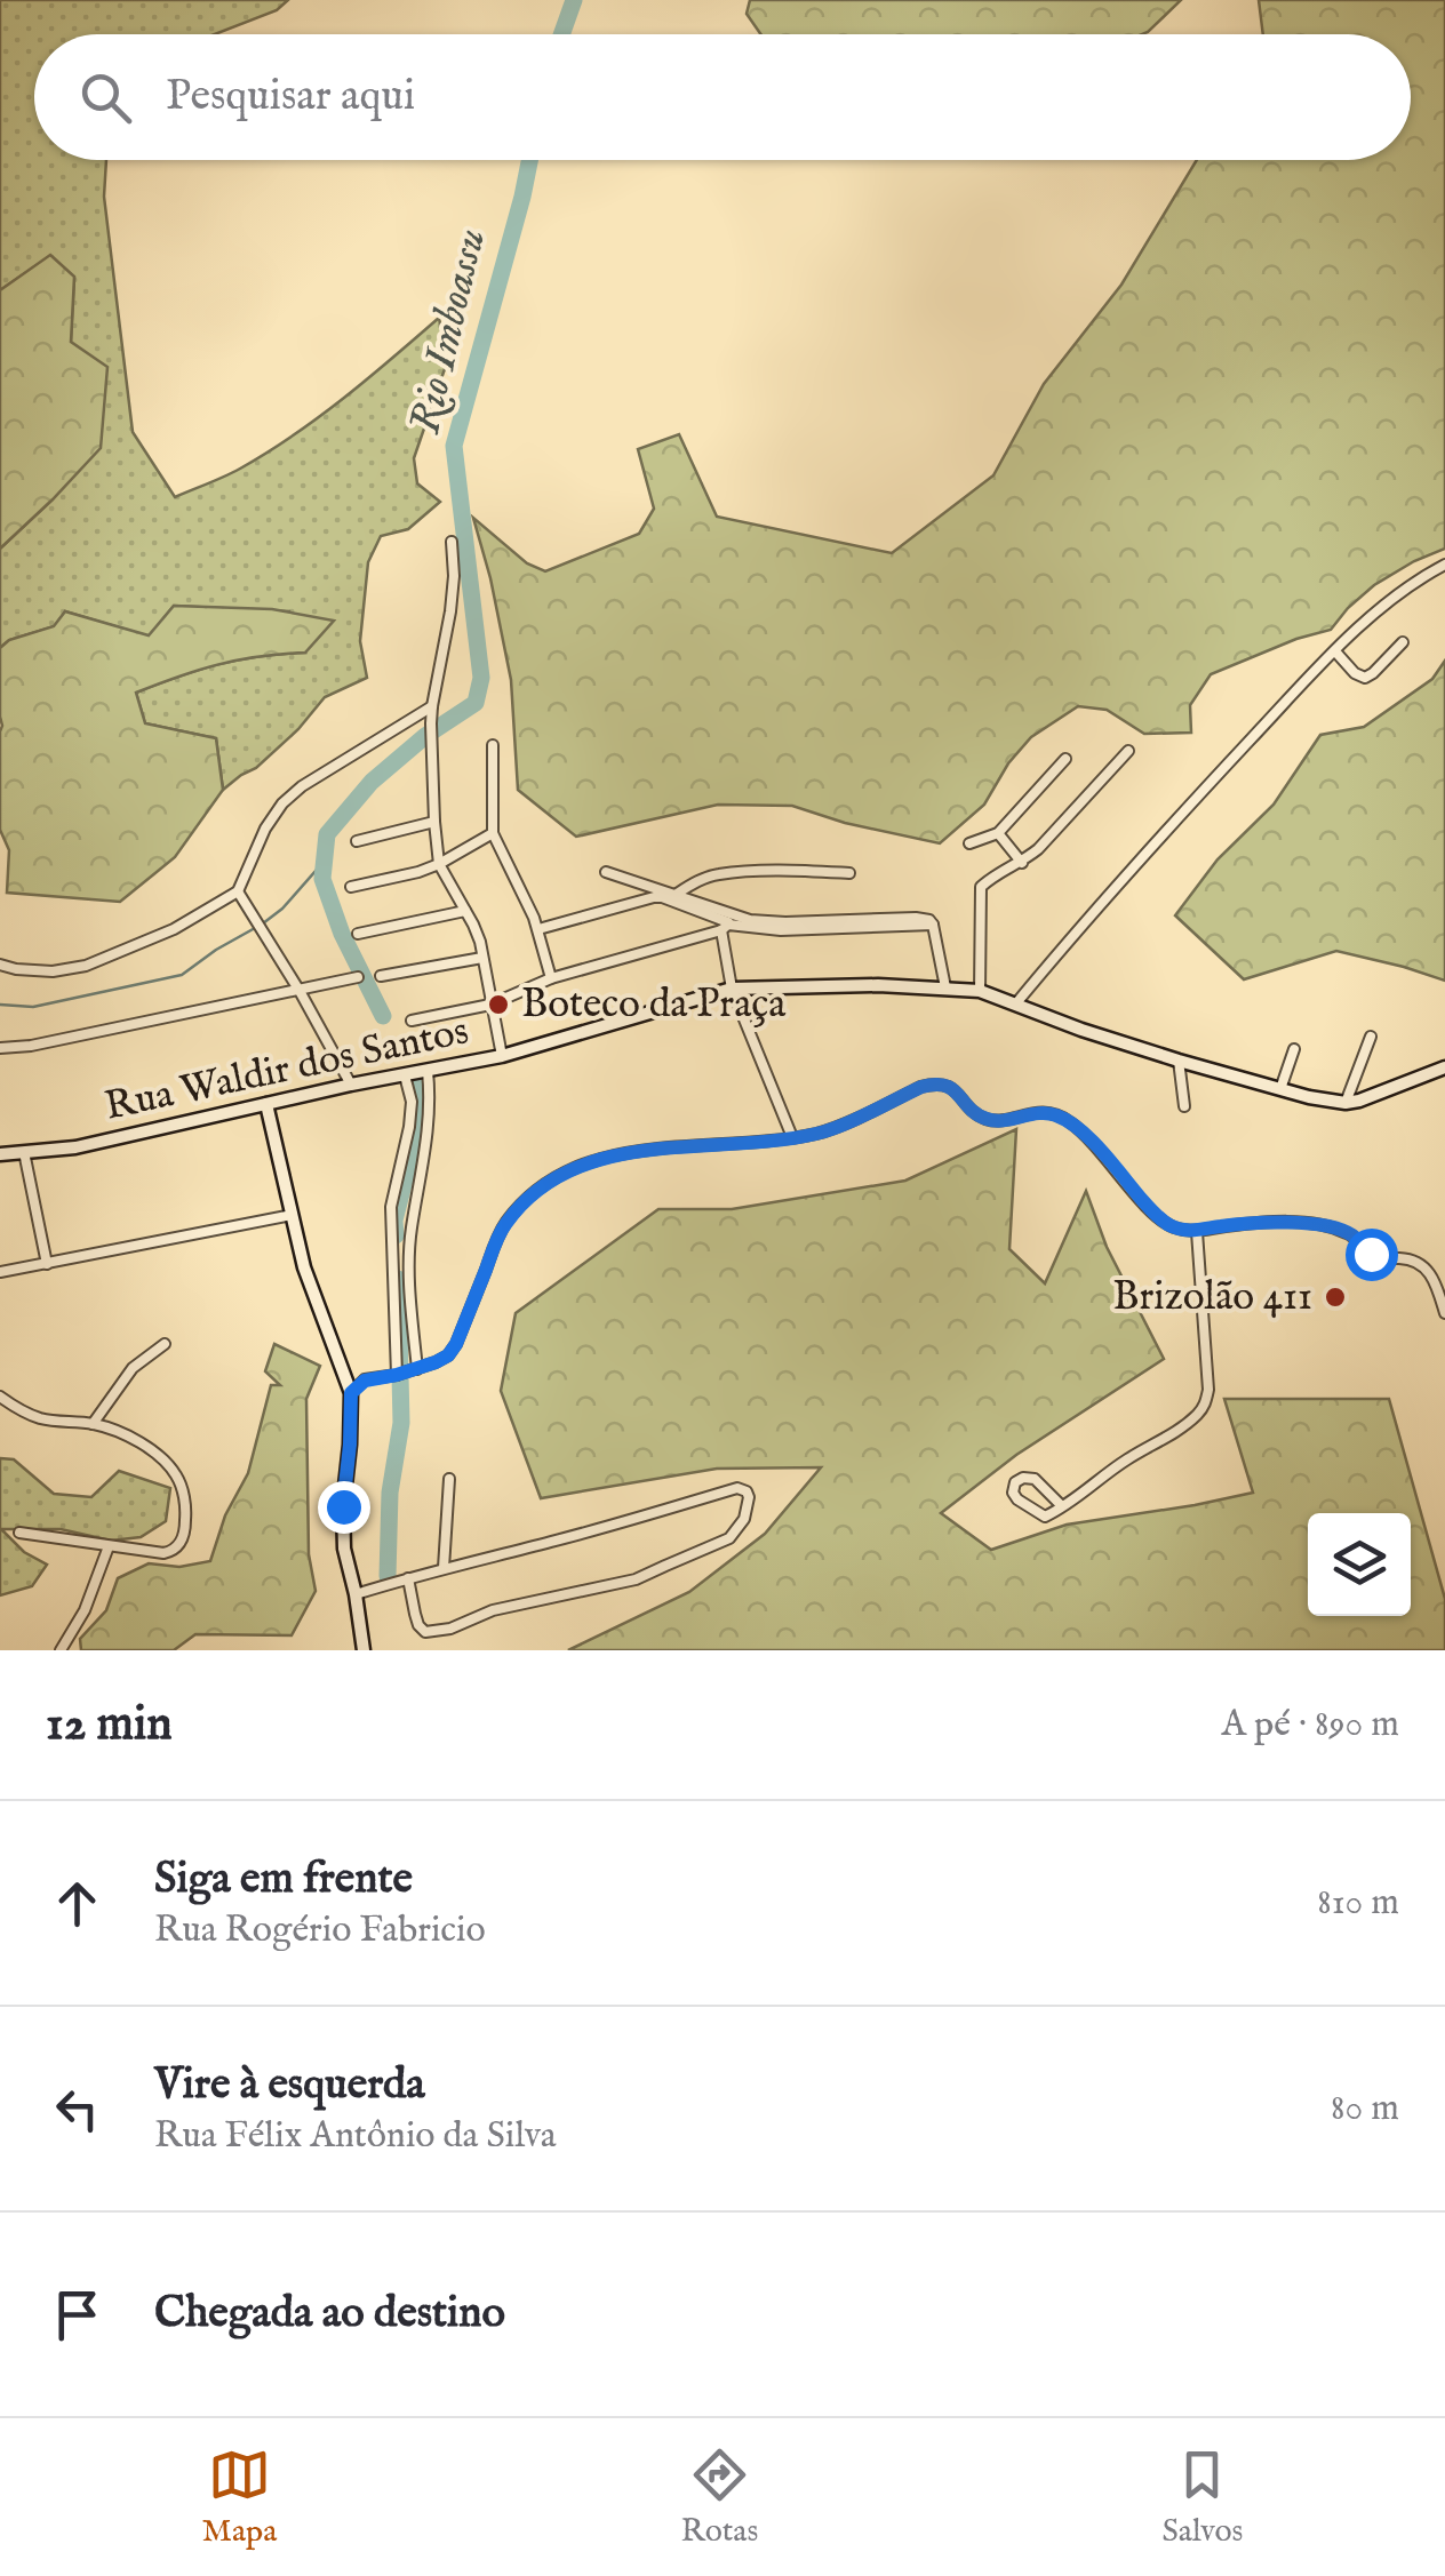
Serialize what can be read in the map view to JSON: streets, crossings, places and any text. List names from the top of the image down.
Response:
{
  "streets": {
    "street": ["Rua Waldir dos Santos"]
  },
  "water": ["Rio Imboassu"],
  "places": ["Boteco da Praça", "Brizolão 411"],
  "page": {
    "search": "Pesquisar aqui",
    "heading": ["12 min", "A pé · 890 m"],
    "list": [
      ["Siga em frente", "Rua Rogério Fabricio", "810 m"],
      ["Vire à esquerda", "Rua Félix Antônio da Silva", "80 m"],
      "Chegada ao destino"
    ],
    "nav": ["Mapa", "Rotas", "Salvos"]
  }
}
